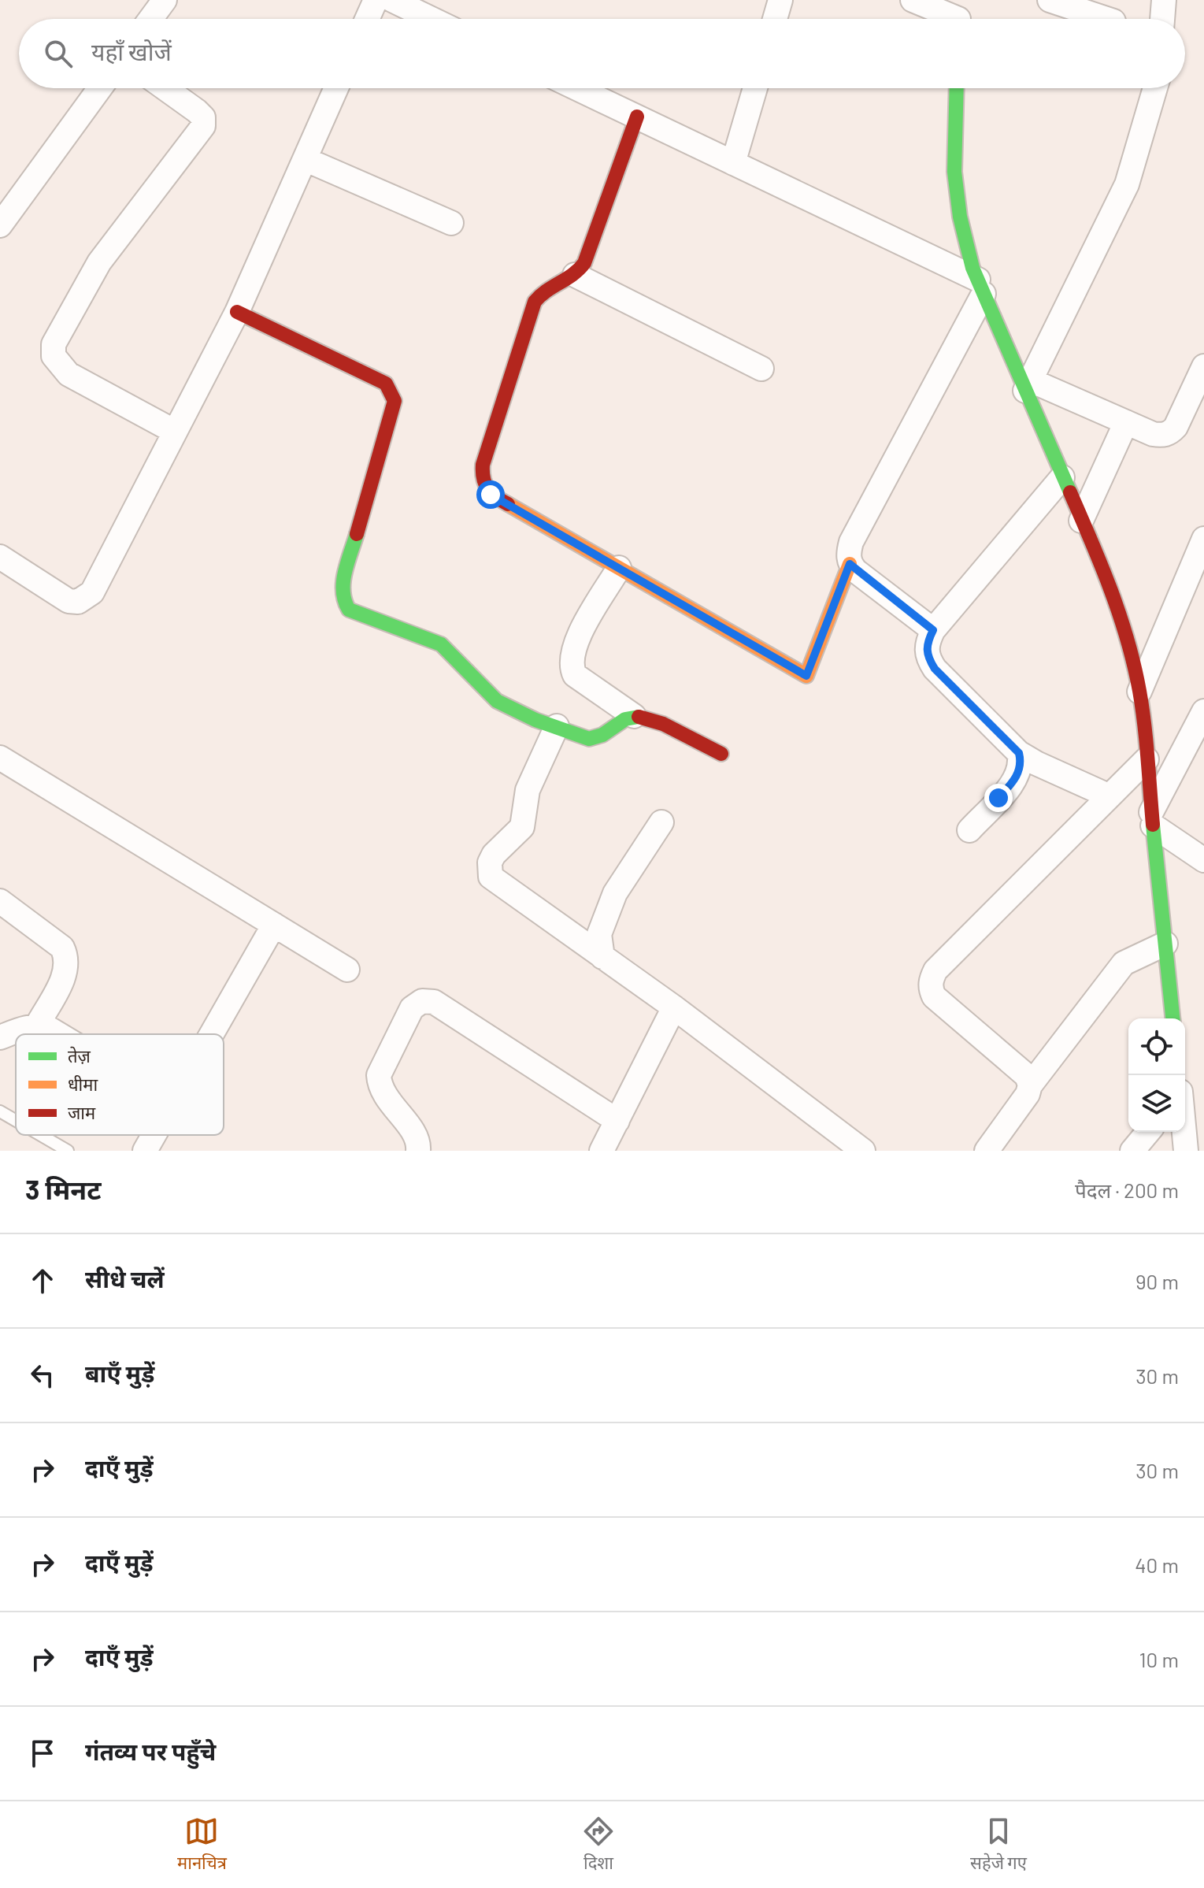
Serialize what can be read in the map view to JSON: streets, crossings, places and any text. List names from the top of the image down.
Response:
{
  "legend": ["तेज़", "धीमा", "जाम"],
  "page": {
    "search": "यहाँ खोजें",
    "heading": ["3 मिनट", "पैदल · 200 m"],
    "list": [
      ["सीधे चलें", "90 m"],
      ["बाएँ मुड़ें", "30 m"],
      ["दाएँ मुड़ें", "30 m"],
      ["दाएँ मुड़ें", "40 m"],
      ["दाएँ मुड़ें", "10 m"],
      "गंतव्य पर पहुँचे"
    ],
    "nav": ["मानचित्र", "दिशा", "सहेजे गए"]
  }
}
